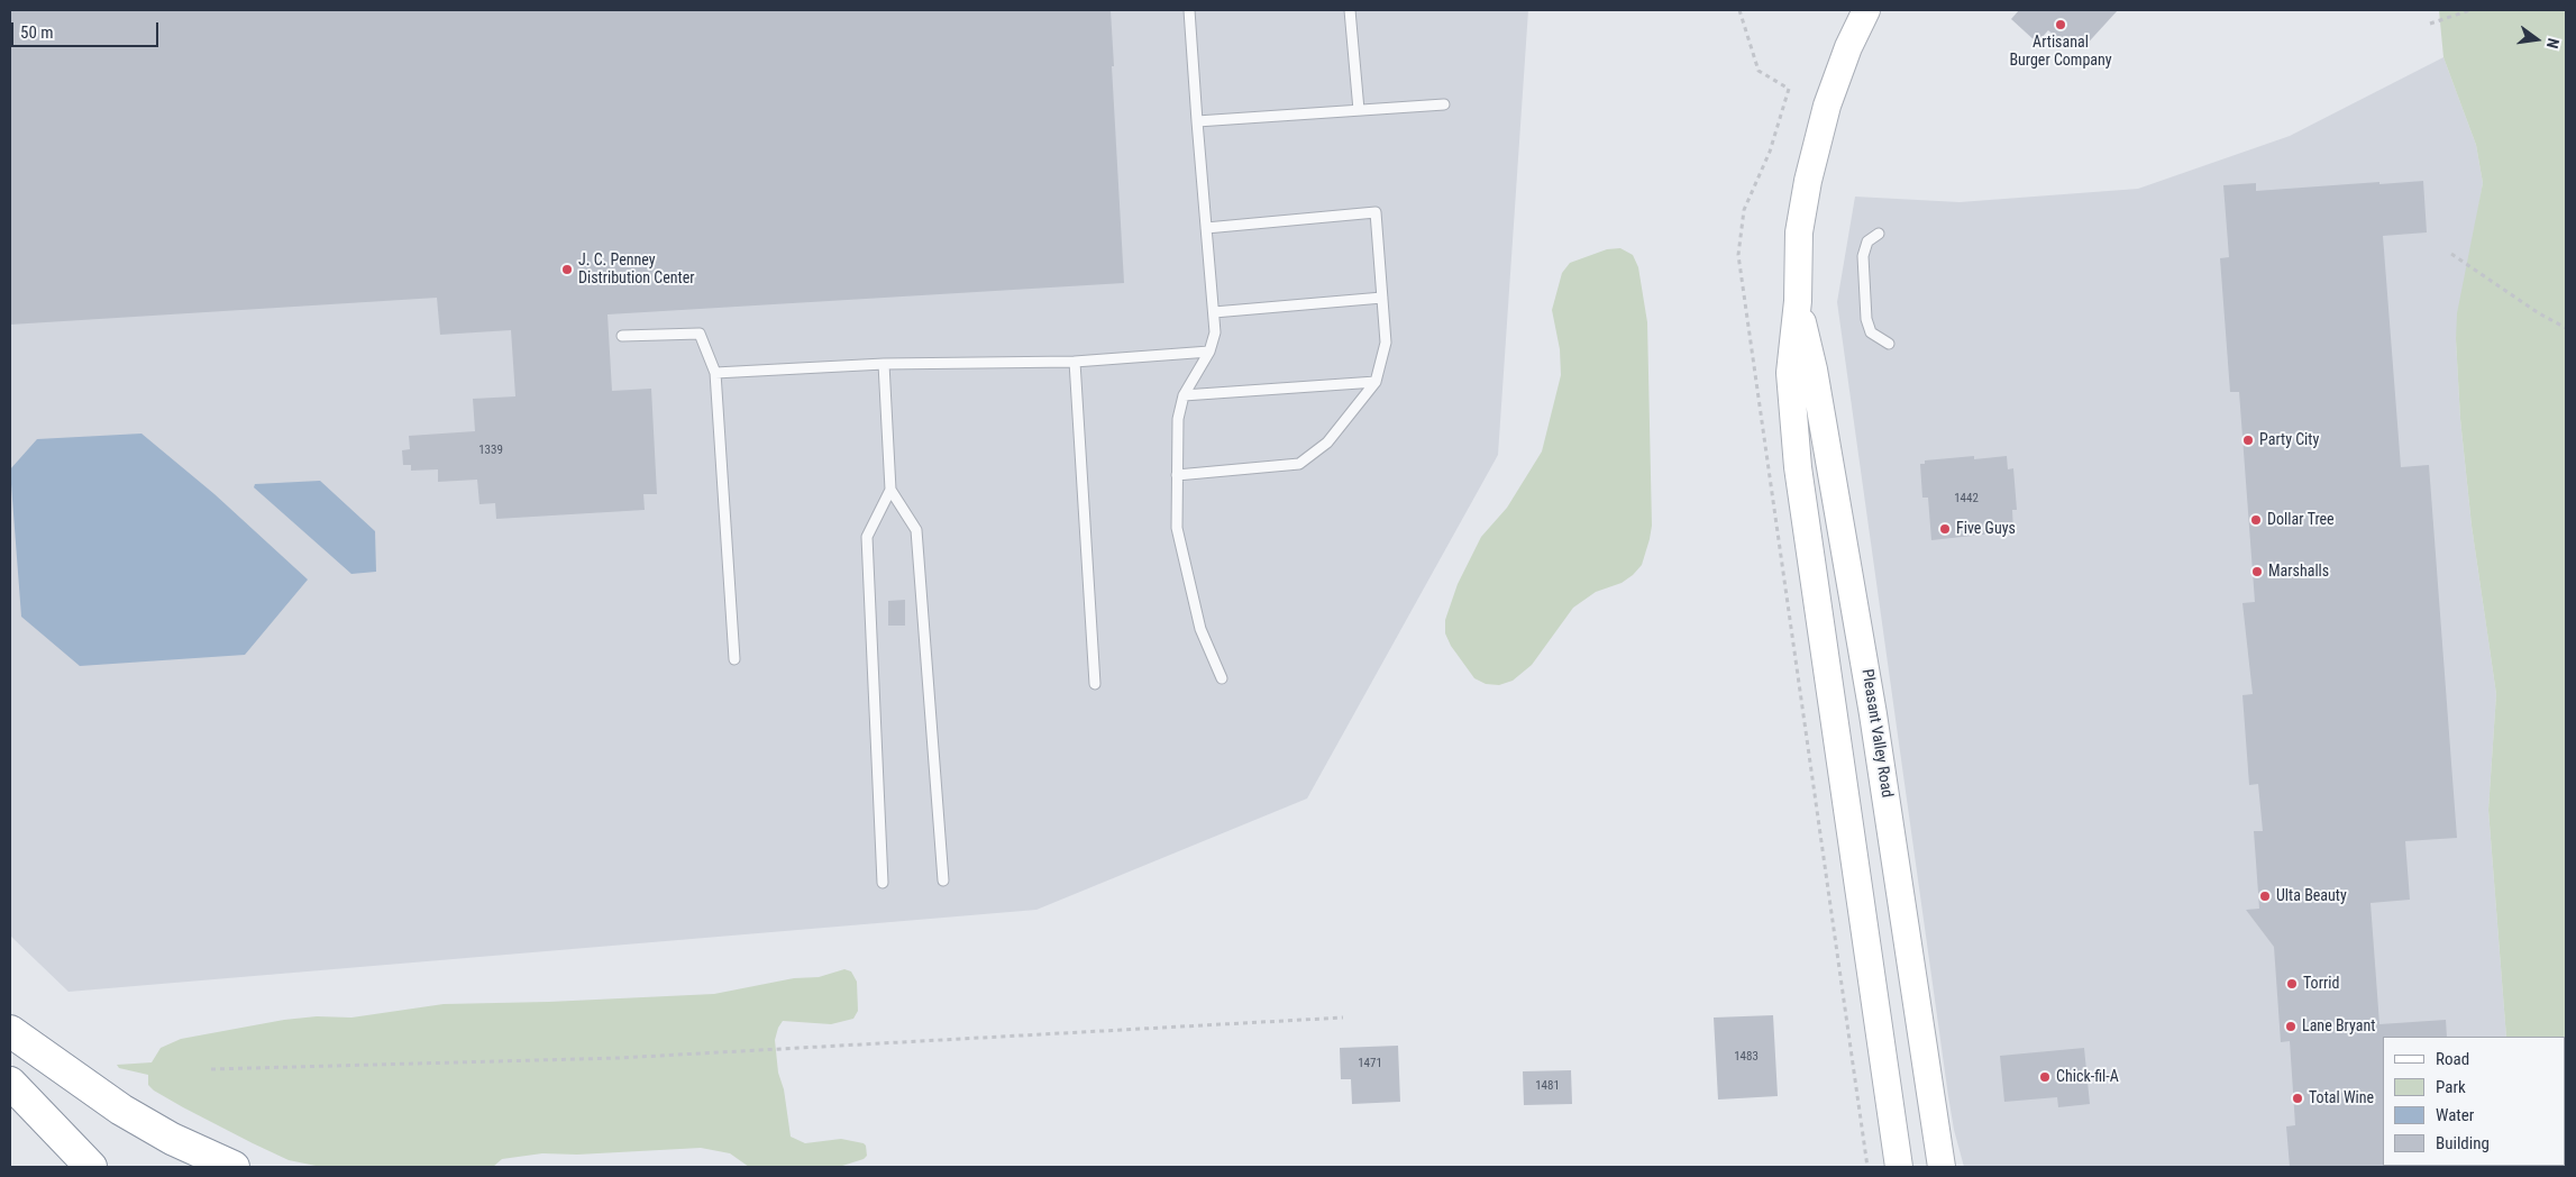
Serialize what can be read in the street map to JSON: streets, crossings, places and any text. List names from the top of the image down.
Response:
{
  "streets": {
    "main road": ["Pleasant Valley Road"]
  },
  "places": [
    "Artisanal Burger Company",
    "J. C. Penney Distribution Center",
    "Party City",
    "Dollar Tree",
    "Five Guys",
    "Marshalls",
    "Ulta Beauty",
    "Torrid",
    "Lane Bryant",
    "Chick-fil-A",
    "Total Wine"
  ],
  "house_numbers": [
    "1339",
    "1442",
    "1483",
    "1471",
    "1481"
  ],
  "legend": [
    "Road",
    "Park",
    "Water",
    "Building"
  ],
  "scale_bar": "50 m",
  "north": "right"
}
